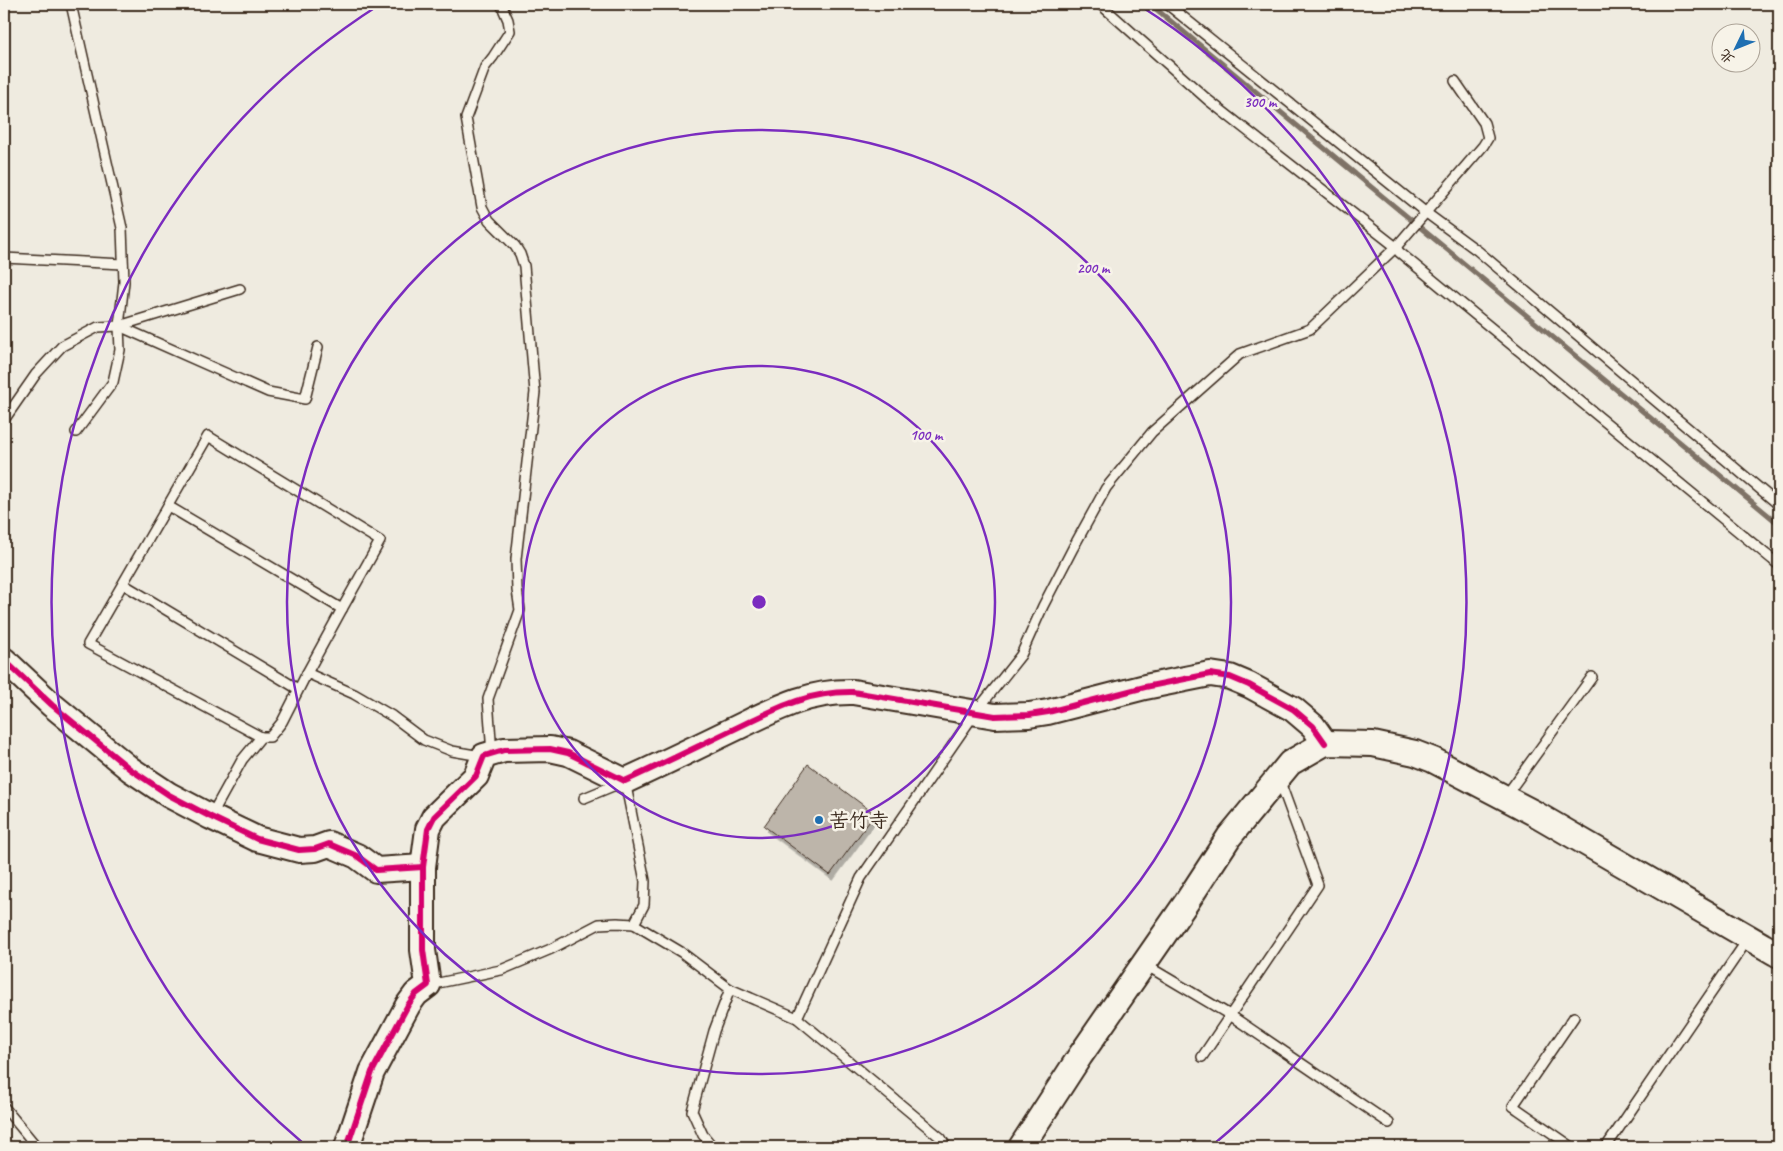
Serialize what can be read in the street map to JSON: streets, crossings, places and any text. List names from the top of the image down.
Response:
{
  "places": ["苦竹寺"],
  "north": "bottom left",
  "rings": ["300 m", "200 m", "100 m"]
}
